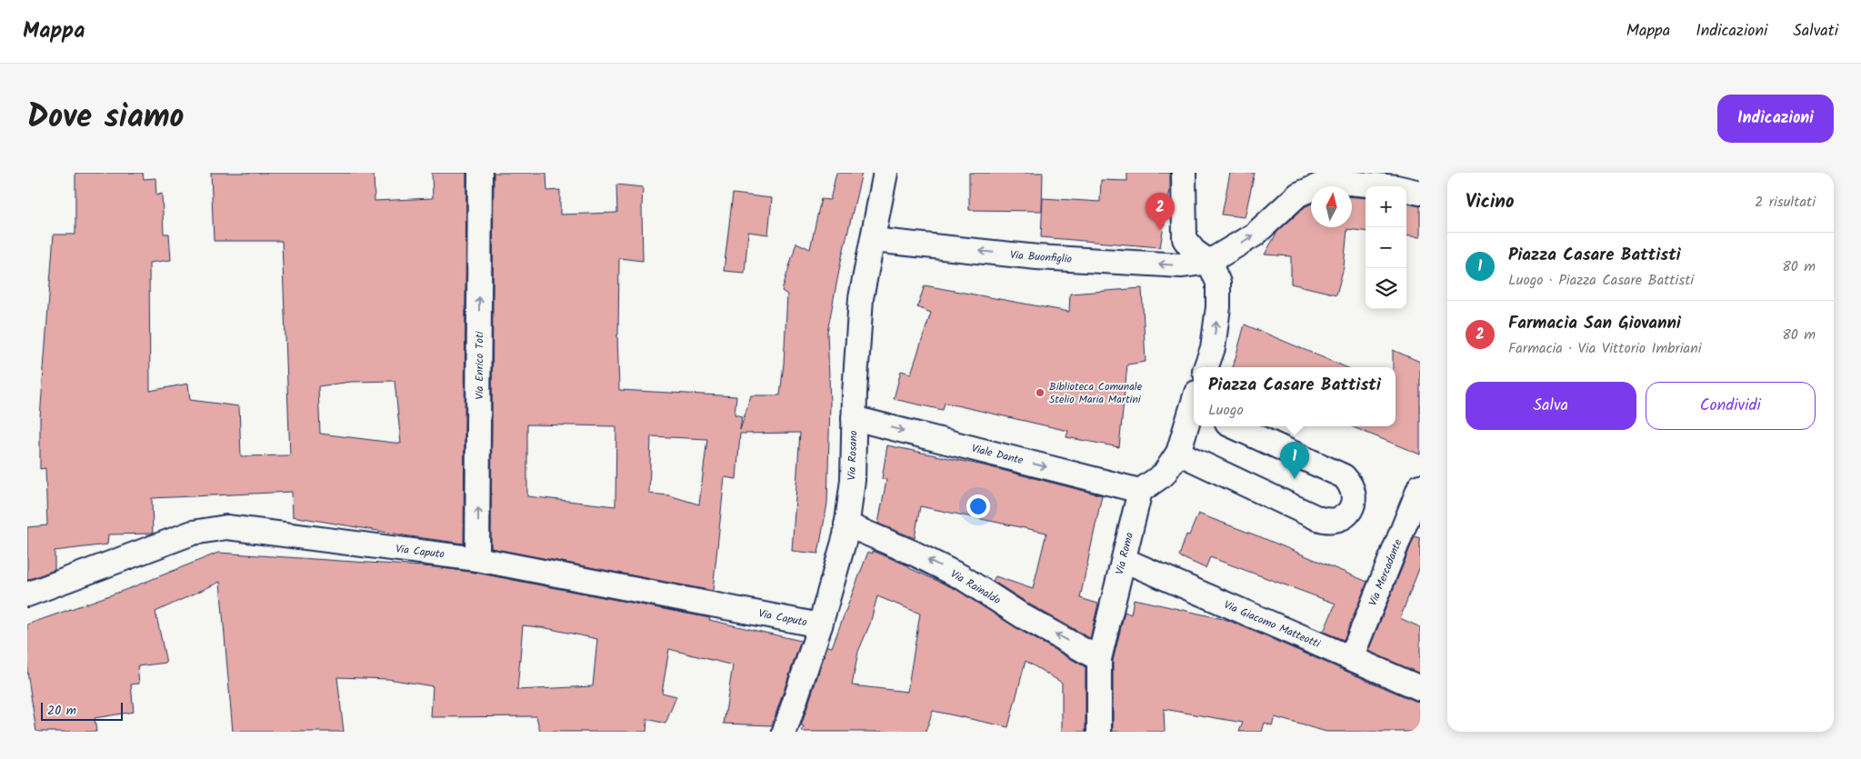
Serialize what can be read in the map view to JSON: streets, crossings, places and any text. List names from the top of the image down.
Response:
{
  "streets": {
    "street": [
      "Via Buonfiglio",
      "Via Enrico Toti",
      "Viale Dante",
      "Via Rosano",
      "Via Caputo",
      "Via Roma",
      "Via Mercadante",
      "Via Rainaldo",
      "Via Giacomo Matteotti"
    ]
  },
  "crossings": [
    ["Via Buonfiglio", "Via Rosano"],
    ["Via Enrico Toti", "Via Caputo"],
    ["Viale Dante", "Via Rosano"],
    ["Viale Dante", "Via Roma"],
    ["Via Rosano", "Via Caputo"],
    ["Via Rosano", "Via Rainaldo"],
    ["Via Roma", "Via Rainaldo"],
    ["Via Roma", "Via Giacomo Matteotti"],
    ["Via Mercadante", "Via Giacomo Matteotti"]
  ],
  "one_way": [
    "Via Buonfiglio",
    "Via Enrico Toti",
    "Viale Dante",
    "Via Rainaldo"
  ],
  "places": ["Biblioteca Comunale Stelio Maria Martini"],
  "scale_bar": "20 m",
  "north": "top",
  "page": {
    "header": "Mappa",
    "nav": ["Mappa", "Indicazioni", "Salvati"],
    "title": "Dove siamo",
    "buttons": [
      "Indicazioni",
      ["Salva", "Condividi"]
    ],
    "heading": ["Vicino", "2 risultati"],
    "map_buttons": ["+", "−"],
    "pins": ["2", "1"],
    "list": [
      {
        "mark": "1",
        "name": "Piazza Casare Battisti",
        "note": "Luogo · Piazza Casare Battisti",
        "value": "80 m"
      },
      {
        "mark": "2",
        "name": "Farmacia San Giovanni",
        "note": "Farmacia · Via Vittorio Imbriani",
        "value": "80 m"
      }
    ],
    "popup": ["Piazza Casare Battisti", "Luogo"],
    "scale": "20 m"
  }
}
